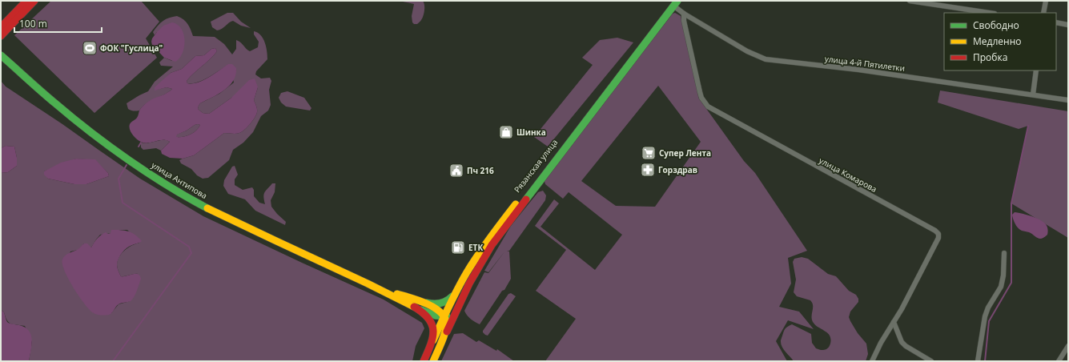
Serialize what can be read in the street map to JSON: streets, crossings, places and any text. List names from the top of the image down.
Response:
{
  "streets": {
    "main road": ["Рязанская улица", "улица Антипова"],
    "street": ["улица 4-й Пятилетки", "улица Комарова"]
  },
  "crossings": [
    ["улица 4-й Пятилетки", "Рязанская улица"],
    ["улица 4-й Пятилетки", "улица Комарова"],
    ["Рязанская улица", "улица Антипова"]
  ],
  "places": {
    "sports": ["ФОК \"Гуслица\""],
    "shop": ["Шинка"],
    "supermarket": ["Супер Лента"],
    "pharmacy": ["Горздрав"],
    "public building": ["Пч 216"],
    "fuel station": ["ЕТК"]
  },
  "legend": ["Свободно", "Медленно", "Пробка"],
  "scale_bar": "100 m"
}
